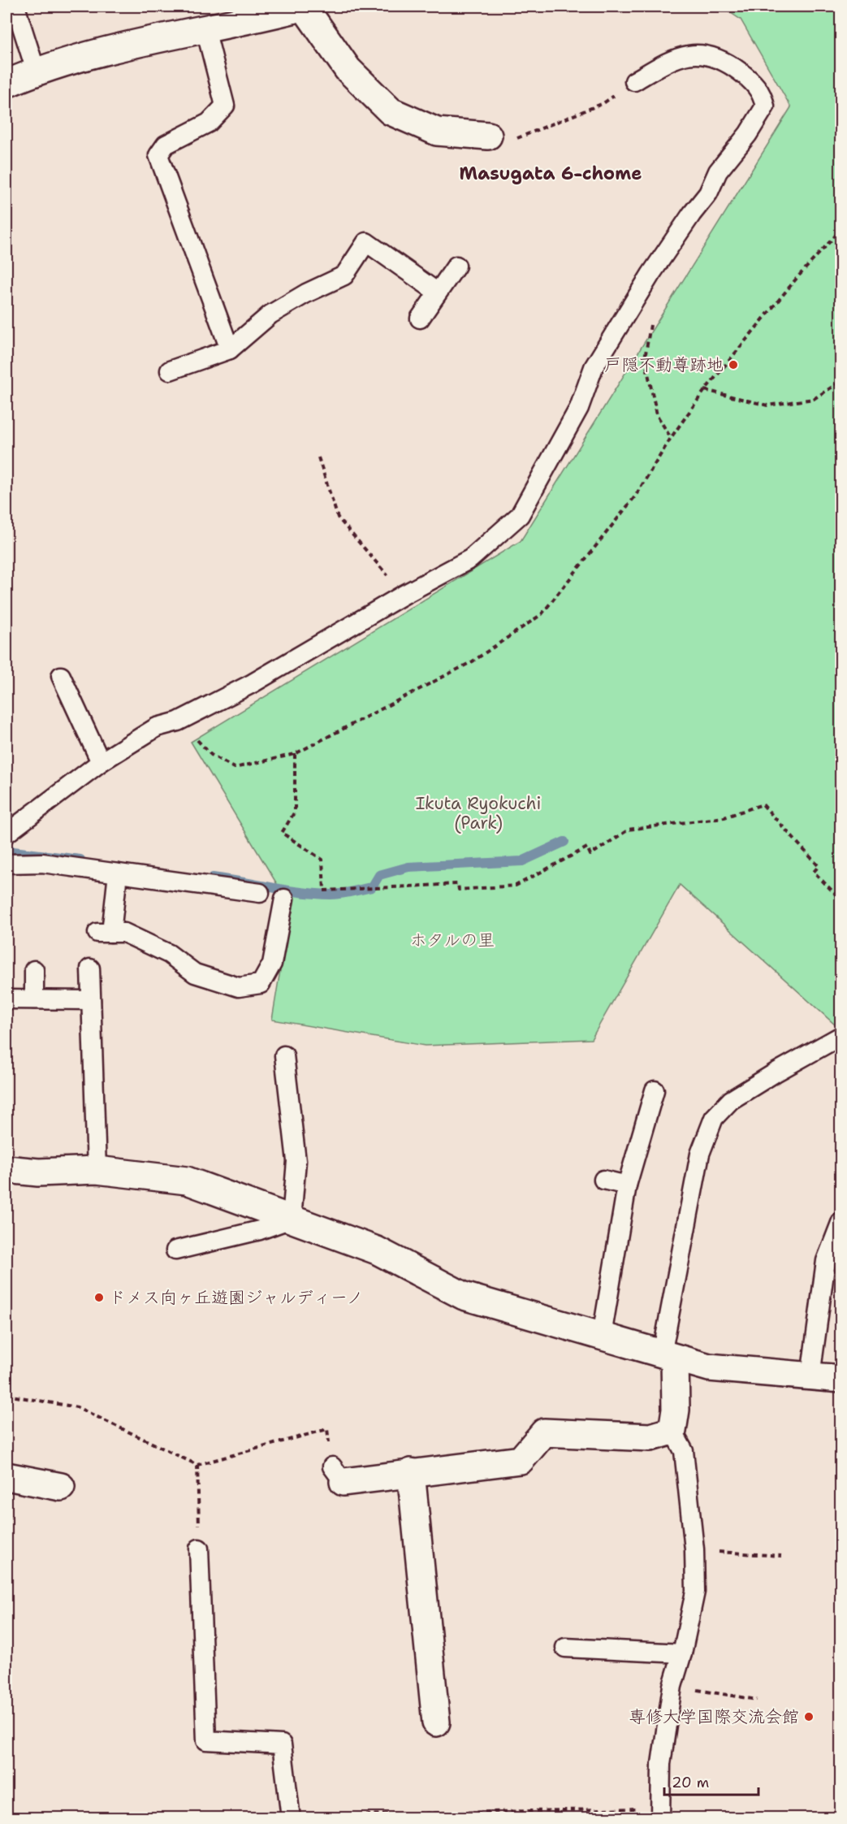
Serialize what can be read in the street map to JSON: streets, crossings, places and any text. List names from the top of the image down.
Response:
{
  "districts": ["Masugata 6-chome"],
  "parks": ["Ikuta Ryokuchi (Park)", "ホタルの里"],
  "places": ["戸隠不動尊跡地", "ドメス向ヶ丘遊園ジャルディーノ", "専修大学国際交流会館"],
  "scale_bar": "20 m"
}
